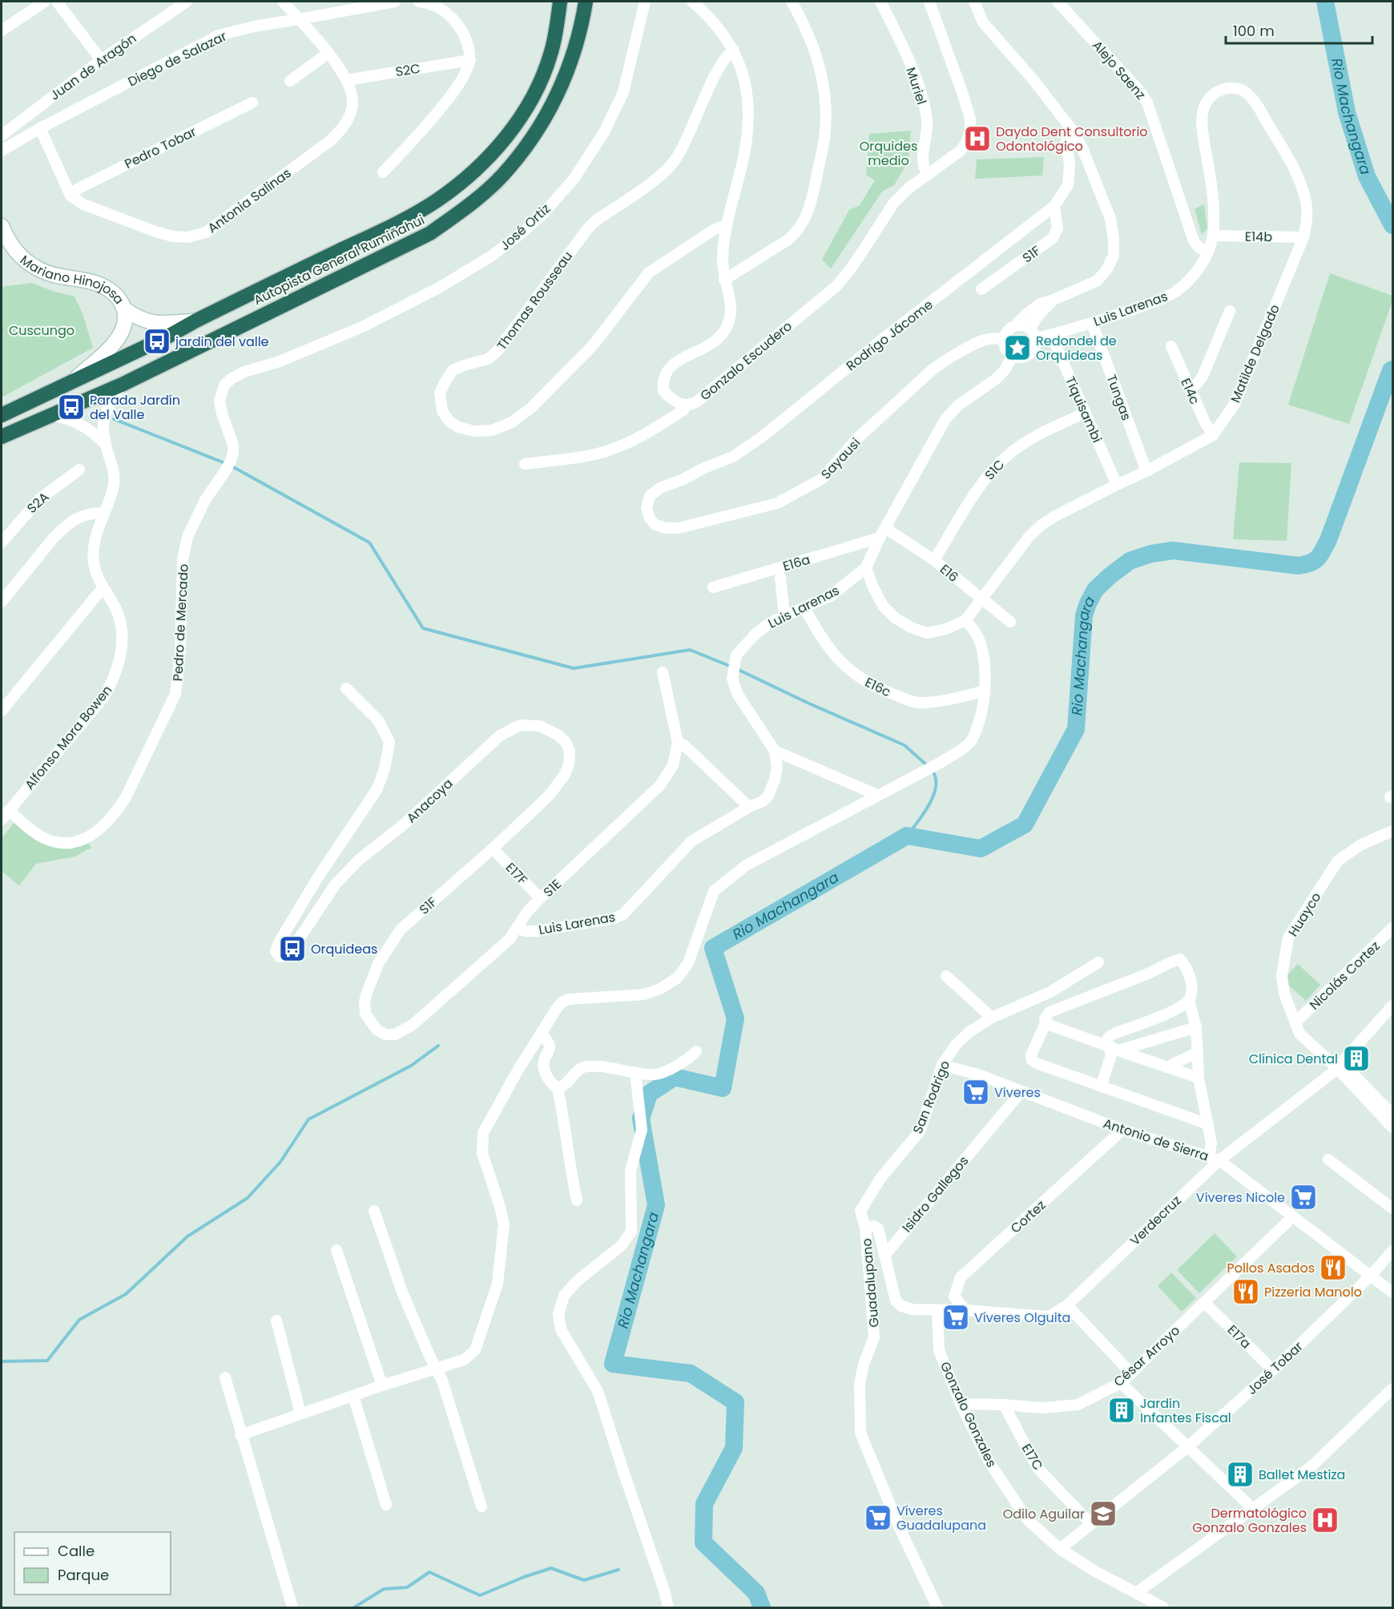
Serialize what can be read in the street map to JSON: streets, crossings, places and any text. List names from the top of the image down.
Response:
{
  "streets": {
    "highway": ["Autopista General Rumiñahui"],
    "street": [
      "Diego de Salazar",
      "Juan de Aragón",
      "S2C",
      "Alejo Saenz",
      "Muriel",
      "Pedro Tobar",
      "Antonia Salinas",
      "José Ortiz",
      "E14b",
      "S1F",
      "Mariano Hinojosa",
      "Thomas Rousseau",
      "Luis Larenas",
      "Rodrigo Jácome",
      "Matilde Delgado",
      "Gonzalo Escudero",
      "E14c",
      "Tungas",
      "Tiquisambi",
      "Sayausi",
      "S1C",
      "S2A",
      "E16a",
      "E16",
      "Pedro de Mercado",
      "E16c",
      "Alfonso Mora Bowen",
      "Anacoya",
      "E17F",
      "S1E",
      "Huayco",
      "Nicolás Cortez",
      "San Rodrigo",
      "Antonio de Sierra",
      "Isidro Gallegos",
      "Cortez",
      "Verdecruz",
      "Guadalupano",
      "E17a",
      "César Arroyo",
      "José Tobar",
      "Gonzalo Gonzales",
      "E17C"
    ]
  },
  "crossings": [
    ["Diego de Salazar", "Antonia Salinas"],
    ["S2C", "Antonia Salinas"],
    ["Alejo Saenz", "Luis Larenas"],
    ["Alejo Saenz", "Matilde Delgado"],
    ["Muriel", "Gonzalo Escudero"],
    ["Pedro Tobar", "Antonia Salinas"],
    ["José Ortiz", "Pedro de Mercado"],
    ["E14b", "Matilde Delgado"],
    ["S1F", "Rodrigo Jácome"],
    ["S1F", "Anacoya"],
    ["S1F", "E17F"],
    ["S1F", "S1E"],
    ["Autopista General Rumiñahui", "Mariano Hinojosa"],
    ["Autopista General Rumiñahui", "Alfonso Mora Bowen"],
    ["Thomas Rousseau", "Gonzalo Escudero"],
    ["Luis Larenas", "Matilde Delgado"],
    ["Luis Larenas", "Tungas"],
    ["Luis Larenas", "Tiquisambi"],
    ["Luis Larenas", "Sayausi"],
    ["Luis Larenas", "E16a"],
    ["Luis Larenas", "E16"],
    ["Luis Larenas", "E16c"],
    ["Luis Larenas", "S1E"],
    ["Rodrigo Jácome", "Sayausi"],
    ["Matilde Delgado", "E14c"],
    ["Matilde Delgado", "Tungas"],
    ["Matilde Delgado", "Tiquisambi"],
    ["Matilde Delgado", "E16"],
    ["Tiquisambi", "S1C"],
    ["S1C", "E16"],
    ["E16a", "E16"],
    ["Pedro de Mercado", "Alfonso Mora Bowen"],
    ["E17F", "S1E"],
    ["Huayco", "Nicolás Cortez"],
    ["Huayco", "Verdecruz"],
    ["San Rodrigo", "Antonio de Sierra"],
    ["San Rodrigo", "Guadalupano"],
    ["Antonio de Sierra", "Isidro Gallegos"],
    ["Antonio de Sierra", "Cortez"],
    ["Antonio de Sierra", "Verdecruz"],
    ["Antonio de Sierra", "César Arroyo"],
    ["Antonio de Sierra", "José Tobar"],
    ["Isidro Gallegos", "Verdecruz"],
    ["Cortez", "Verdecruz"],
    ["Verdecruz", "Gonzalo Gonzales"],
    ["E17a", "César Arroyo"],
    ["E17a", "José Tobar"],
    ["César Arroyo", "Gonzalo Gonzales"],
    ["César Arroyo", "E17C"],
    ["José Tobar", "Gonzalo Gonzales"],
    ["José Tobar", "E17C"]
  ],
  "water": ["Rio Machangara"],
  "parks": ["Orquides medio", "Cuscungo"],
  "places": {
    "hospital": ["Daydo Dent Consultorio Odontológico", "Dermatológico Gonzalo Gonzales"],
    "bus stop": ["jardin del valle", "Parada Jardín del Valle", "Orquideas"],
    "place": ["Redondel de Orquideas"],
    "building": ["Clínica Dental", "Jardin Infantes Fiscal", "Ballet Mestiza"],
    "supermarket": [
      "Viveres",
      "Viveres Nicole",
      "Víveres Olguita",
      "Víveres Guadalupana"
    ],
    "restaurant": ["Pollos Asados", "Pizzeria Manolo"],
    "school or university": ["Odilo Aguilar"]
  },
  "legend": ["Calle", "Parque"],
  "scale_bar": "100 m"
}
